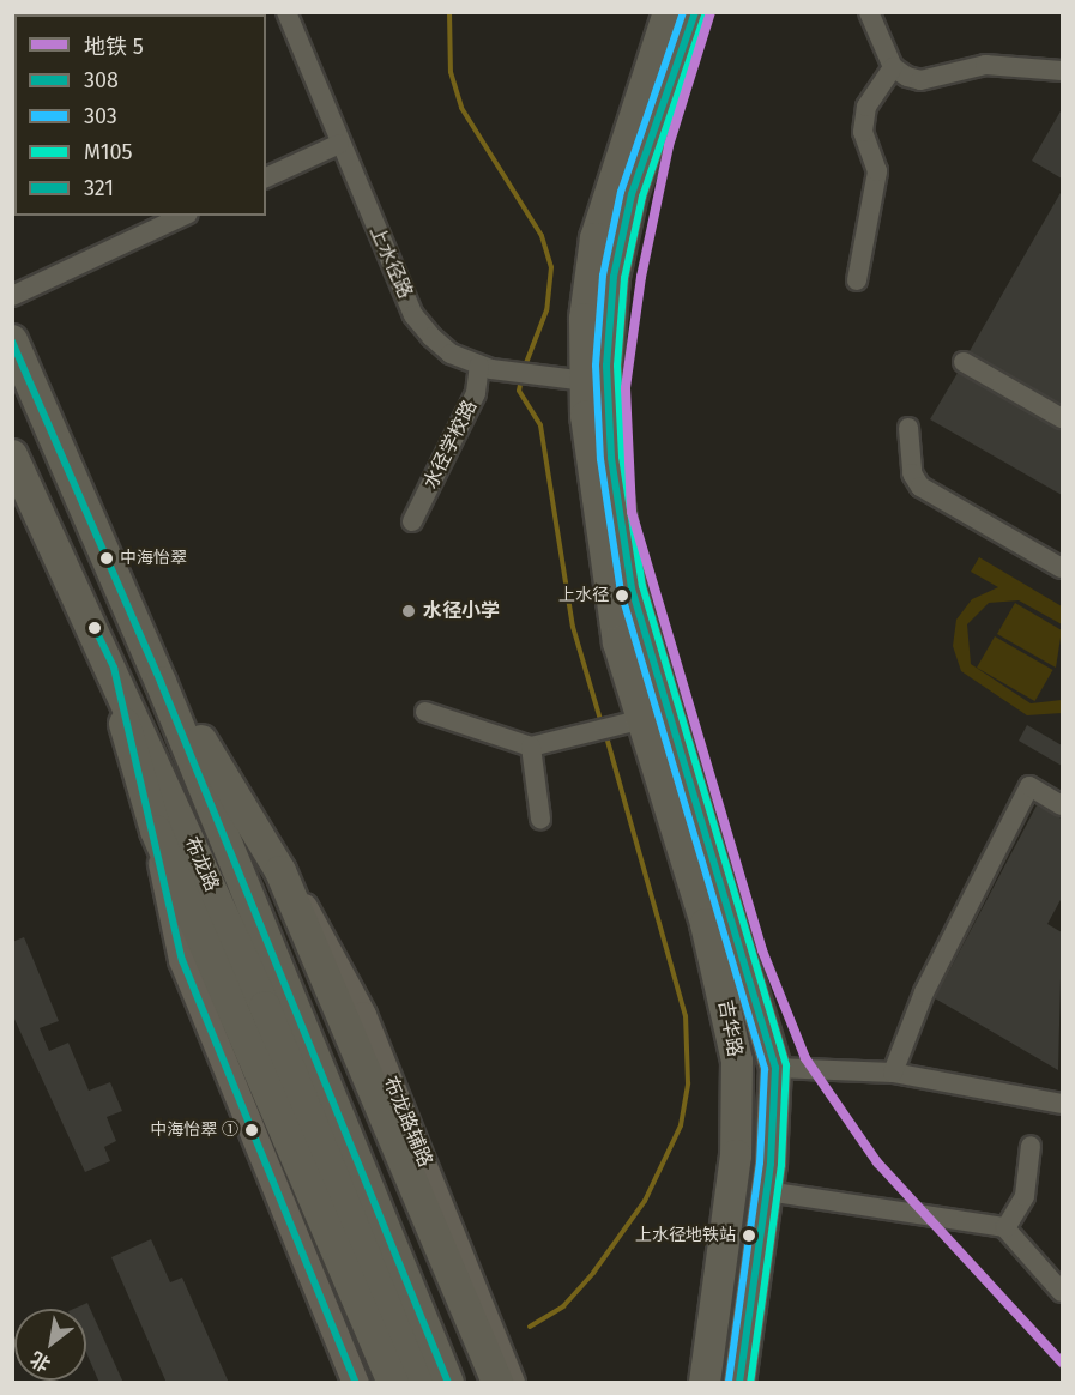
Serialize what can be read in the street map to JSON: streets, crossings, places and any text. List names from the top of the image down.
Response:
{
  "streets": {
    "main road": ["布龙路", "吉华路", "布龙路辅路"],
    "street": ["上水径路", "水径学校路"]
  },
  "crossings": [
    ["上水径路", "水径学校路"],
    ["上水径路", "吉华路"]
  ],
  "places": [
    "中海怡翠",
    "上水径",
    "水径小学",
    "中海怡翠 ①",
    "上水径地铁站"
  ],
  "lines": [
    "metro line 5",
    "transit line 308",
    "transit line 303",
    "transit line M105",
    "transit line 321"
  ],
  "legend": [
    "地铁 5",
    "308",
    "303",
    "M105",
    "321"
  ],
  "north": "bottom left"
}
